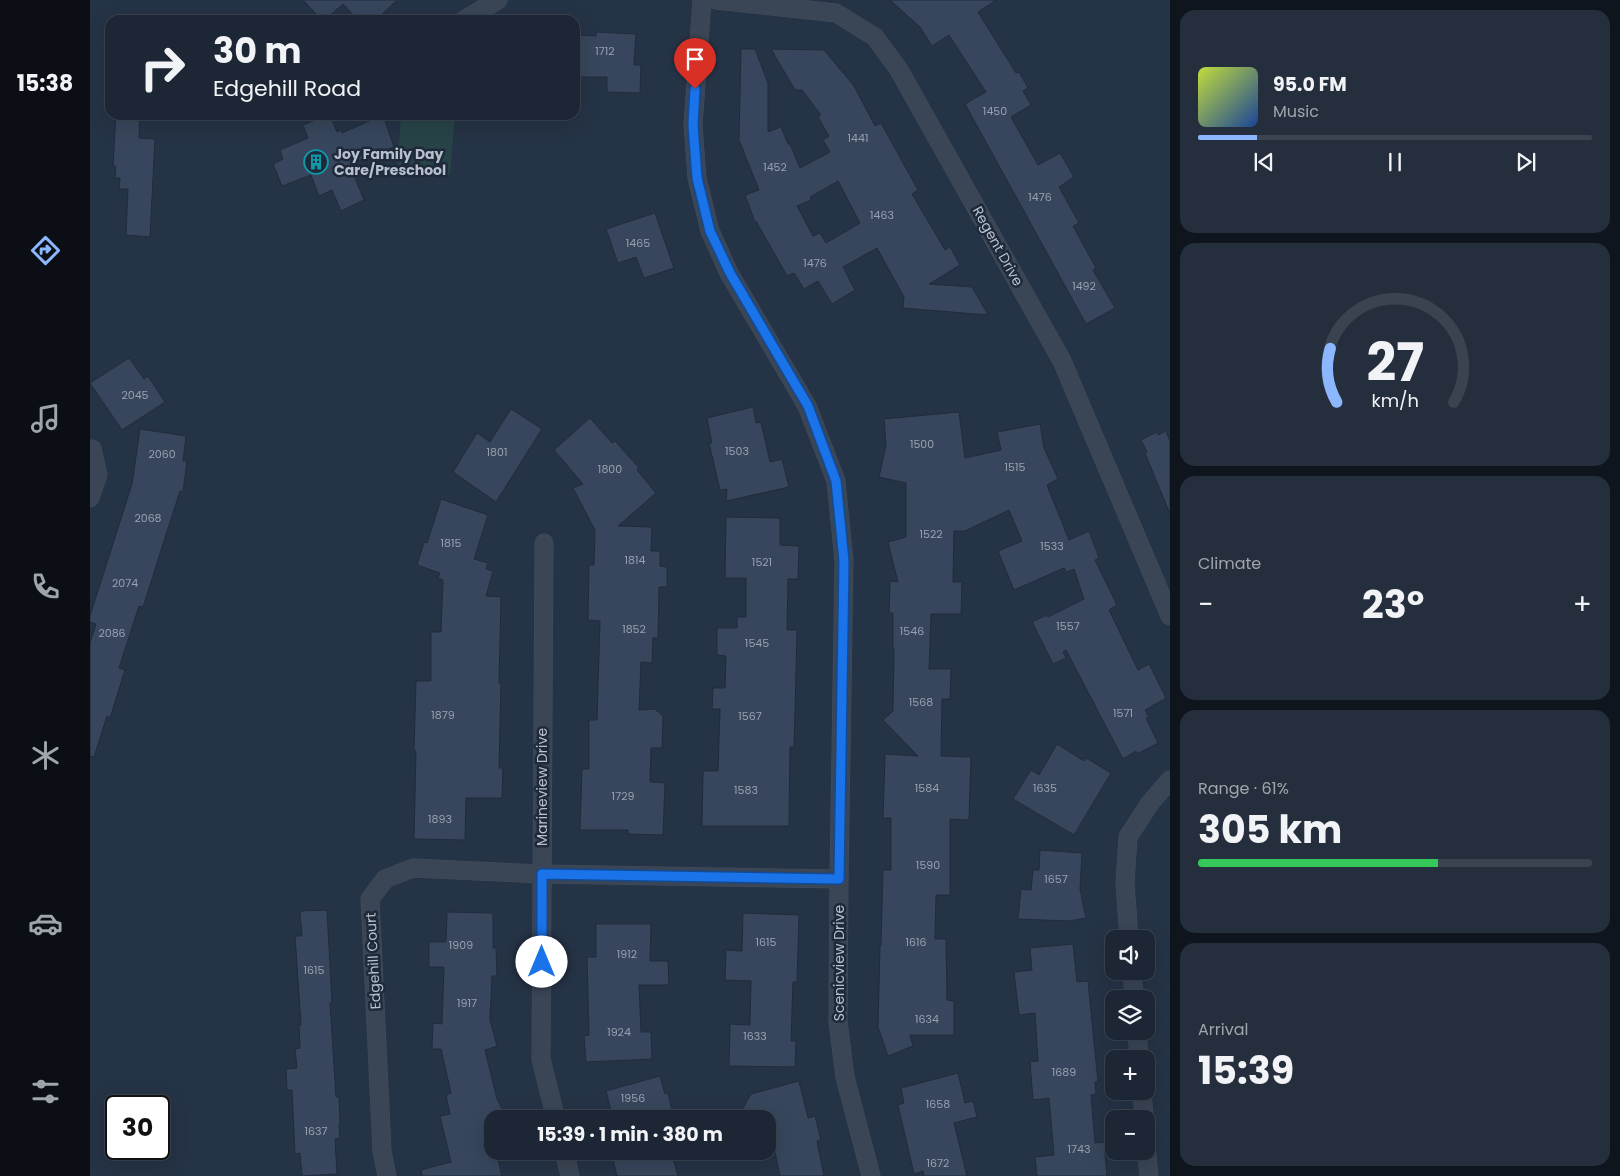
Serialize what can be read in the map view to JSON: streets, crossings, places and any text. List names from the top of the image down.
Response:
{
  "streets": {
    "street": [
      "Regent Drive",
      "Marineview Drive",
      "Edgehill Court",
      "Scenicview Drive"
    ]
  },
  "crossings": [
    ["Marineview Drive", "Edgehill Court"],
    ["Edgehill Court", "Scenicview Drive"]
  ],
  "places": {
    "building": ["Joy Family Day Care/Preschool"]
  },
  "house_numbers": [
    "1712",
    "1450",
    "1441",
    "1452",
    "1476",
    "1463",
    "1465",
    "1476",
    "1492",
    "2045",
    "1500",
    "1503",
    "1801",
    "2060",
    "1515",
    "1800",
    "2068",
    "1522",
    "1815",
    "1533",
    "1814",
    "1521",
    "2074",
    "1557",
    "1852",
    "1546",
    "2086",
    "1545",
    "1568",
    "1571",
    "1879",
    "1567",
    "1584",
    "1635",
    "1583",
    "1729",
    "1893",
    "1590",
    "1657",
    "1615",
    "1616",
    "1909",
    "1912",
    "1615",
    "1917",
    "1634",
    "1924",
    "1633",
    "1689",
    "1956",
    "1658",
    "1637",
    "1743",
    "1672"
  ],
  "page": {
    "tabs": "15:38",
    "turn": ["30 m", "Edgehill Road"],
    "song": ["95.0 FM", "Music"],
    "tile": [
      "Climate",
      ["Range · 61%", "305 km"],
      ["Arrival", "15:39"]
    ],
    "heat": ["−", "23°", "+"],
    "map_buttons": ["+", "−"],
    "limit": "30",
    "trip": "15:39 · 1 min · 380 m",
    "gauge": ["27", "km/h"]
  }
}
